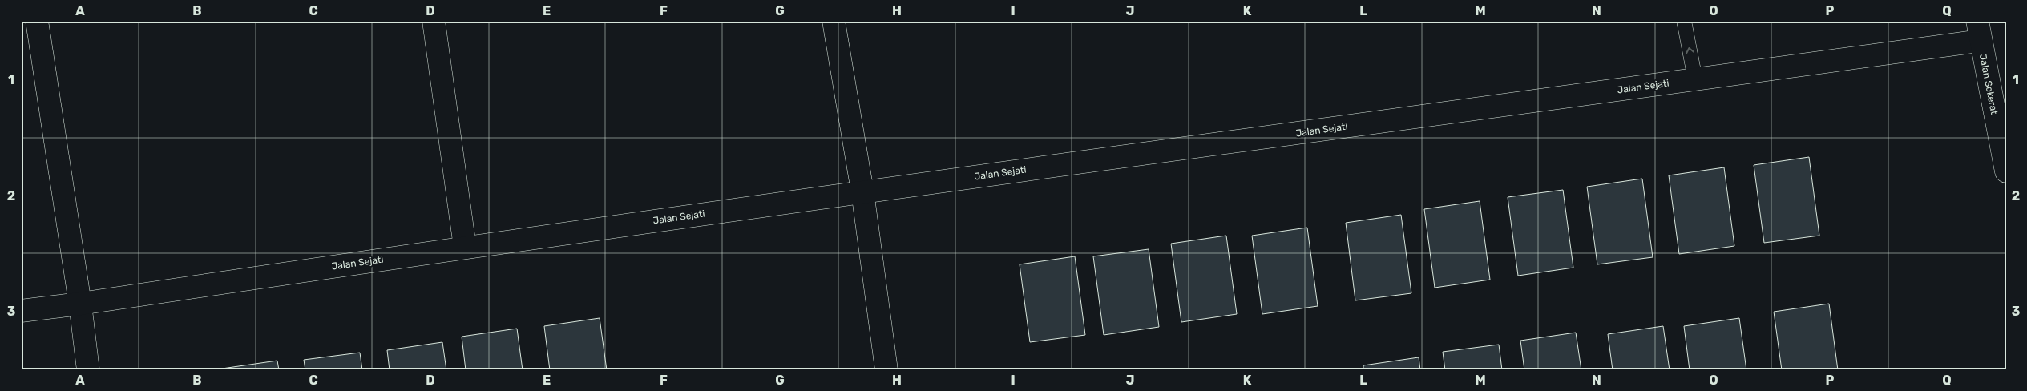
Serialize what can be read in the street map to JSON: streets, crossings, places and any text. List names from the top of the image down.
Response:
{
  "streets": {
    "street": ["Jalan Sekerat", "Jalan Sejati"]
  },
  "crossings": [
    ["Jalan Sekerat", "Jalan Sejati"]
  ],
  "grid": {
    "columns": [
      "A",
      "B",
      "C",
      "D",
      "E",
      "F",
      "G",
      "H",
      "I",
      "J",
      "K",
      "L",
      "M",
      "N",
      "O",
      "P",
      "Q"
    ],
    "rows": ["1", "2", "3"]
  }
}
